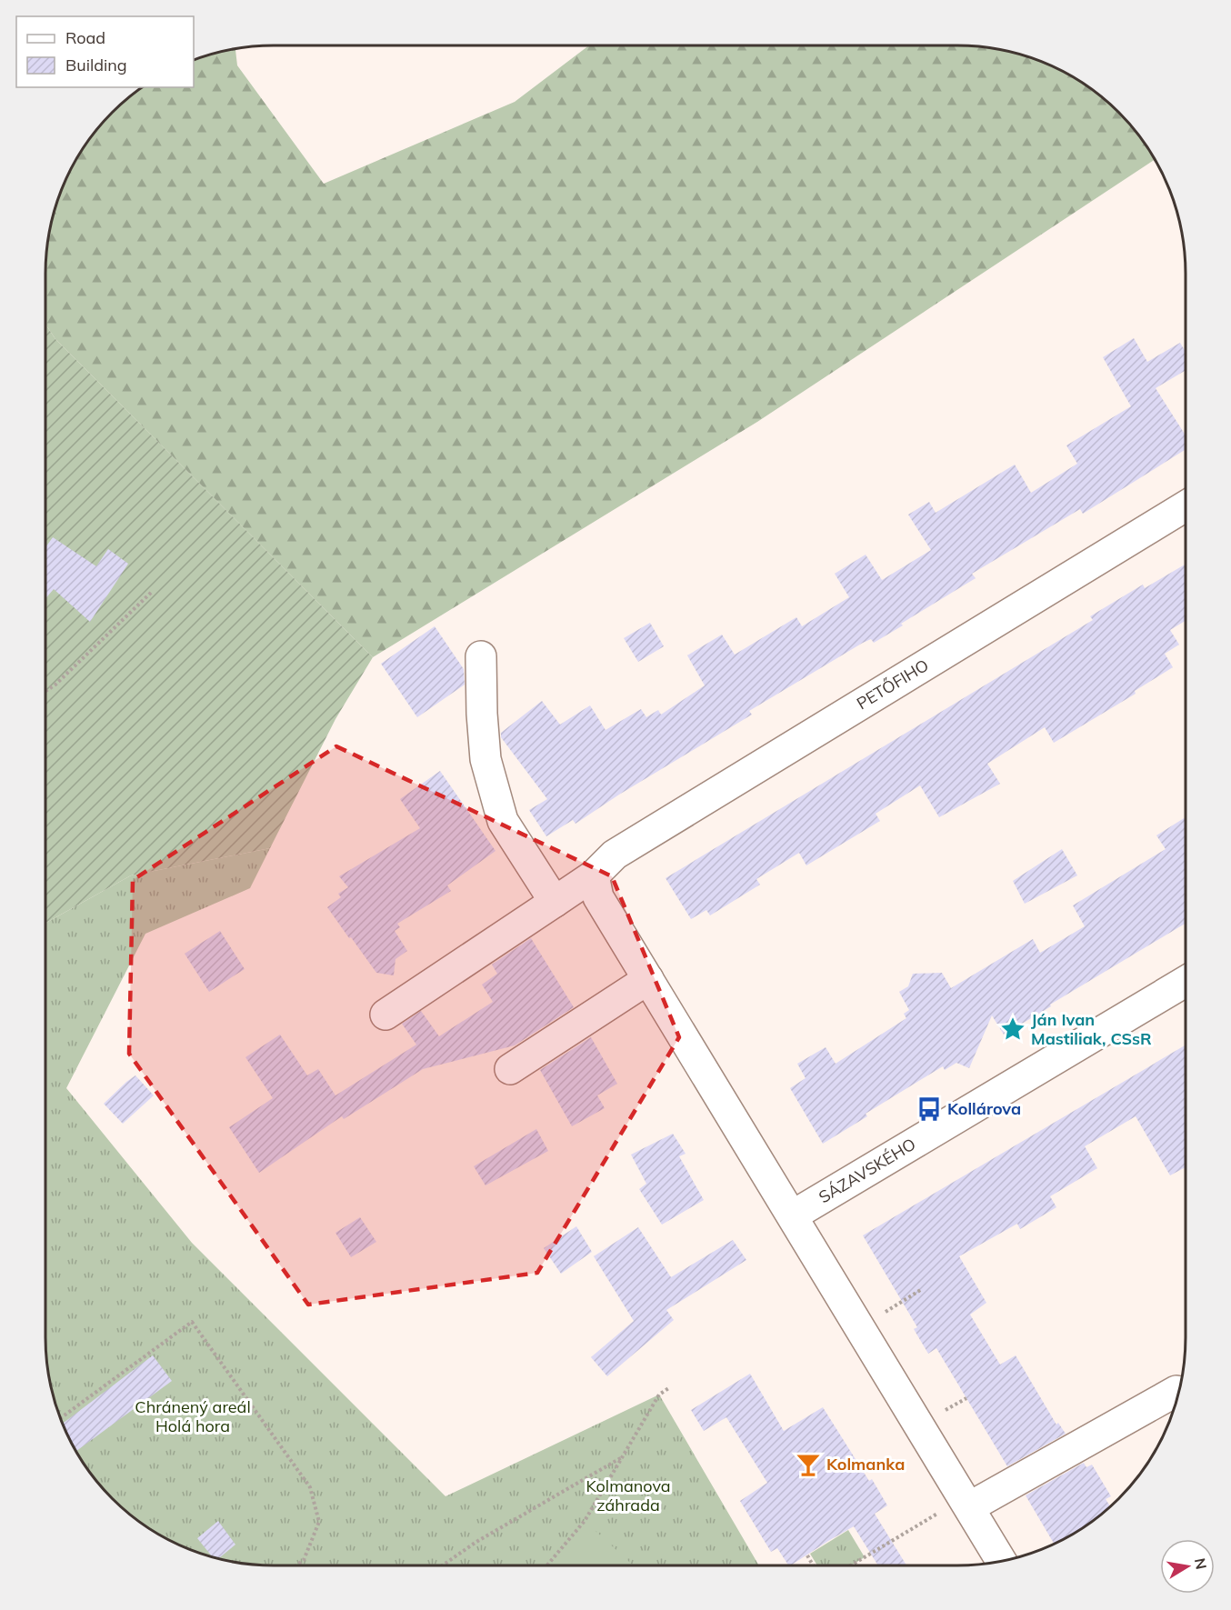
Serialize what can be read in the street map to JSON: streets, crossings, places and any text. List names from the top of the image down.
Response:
{
  "streets": {
    "street": ["PETŐFIHO", "SÁZAVSKÉHO"]
  },
  "parks": ["Chránený areál Holá hora", "Kolmanova záhrada"],
  "places": {
    "place": ["Ján Ivan Mastiliak, CSsR"],
    "bus stop": ["Kollárova"],
    "bar": ["Kolmanka"]
  },
  "legend": ["Road", "Building"],
  "north": "right"
}
